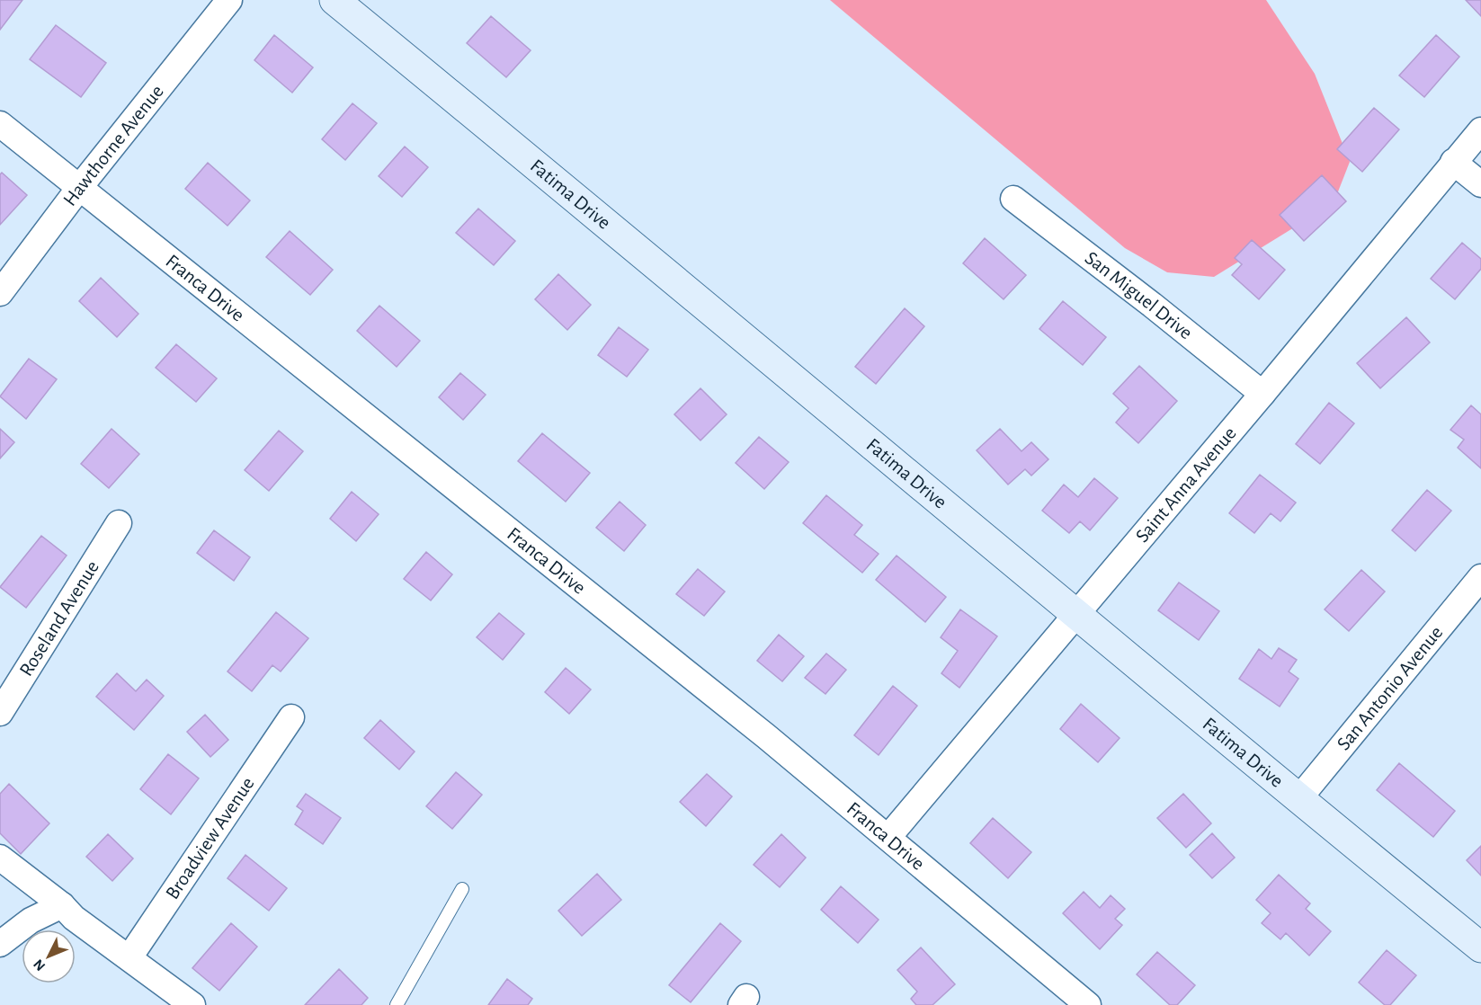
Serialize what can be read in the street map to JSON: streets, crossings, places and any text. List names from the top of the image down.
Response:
{
  "streets": {
    "street": [
      "Hawthorne Avenue",
      "Fatima Drive",
      "Franca Drive",
      "San Miguel Drive",
      "Saint Anna Avenue",
      "Roseland Avenue",
      "San Antonio Avenue",
      "Broadview Avenue"
    ]
  },
  "crossings": [
    ["Hawthorne Avenue", "Franca Drive"],
    ["Fatima Drive", "Saint Anna Avenue"],
    ["Fatima Drive", "San Antonio Avenue"],
    ["Franca Drive", "Saint Anna Avenue"],
    ["San Miguel Drive", "Saint Anna Avenue"]
  ],
  "north": "bottom left"
}
